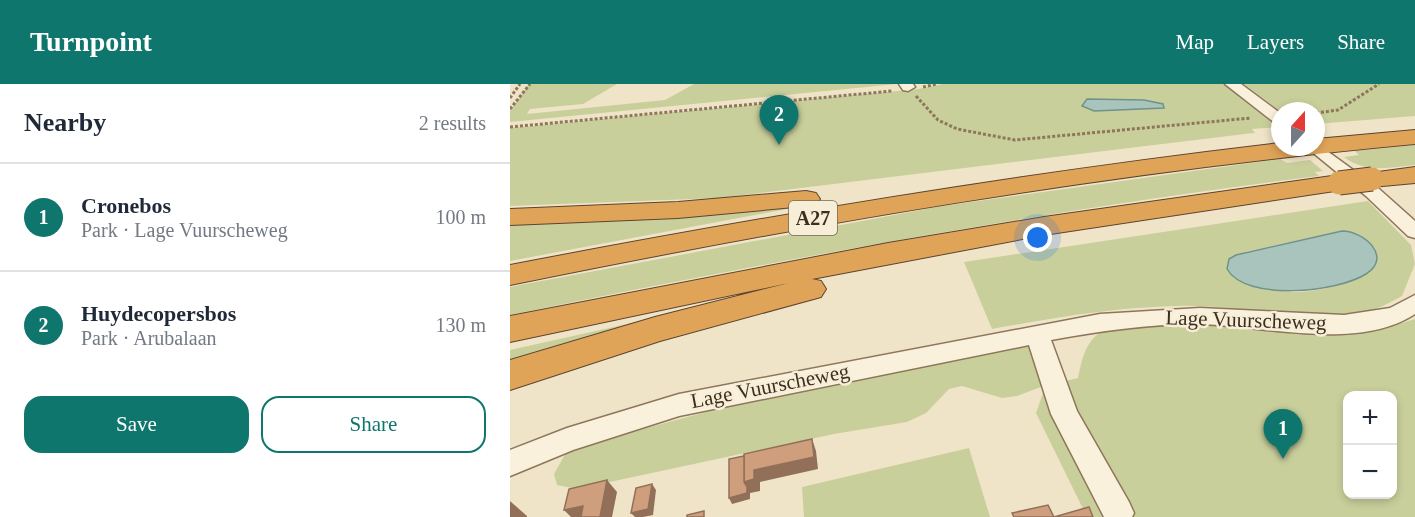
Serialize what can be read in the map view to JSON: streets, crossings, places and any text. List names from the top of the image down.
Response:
{
  "streets": {
    "highway": ["A27"],
    "street": ["Lage Vuurscheweg"]
  },
  "north": "top",
  "page": {
    "header": "Turnpoint",
    "nav": ["Map", "Layers", "Share"],
    "heading": ["Nearby", "2 results"],
    "pins": ["2", "1"],
    "list": [
      {
        "mark": "1",
        "name": "Cronebos",
        "note": "Park · Lage Vuurscheweg",
        "value": "100 m"
      },
      {
        "mark": "2",
        "name": "Huydecopersbos",
        "note": "Park · Arubalaan",
        "value": "130 m"
      }
    ],
    "buttons": ["Save", "Share"],
    "map_buttons": ["+", "−"]
  }
}
